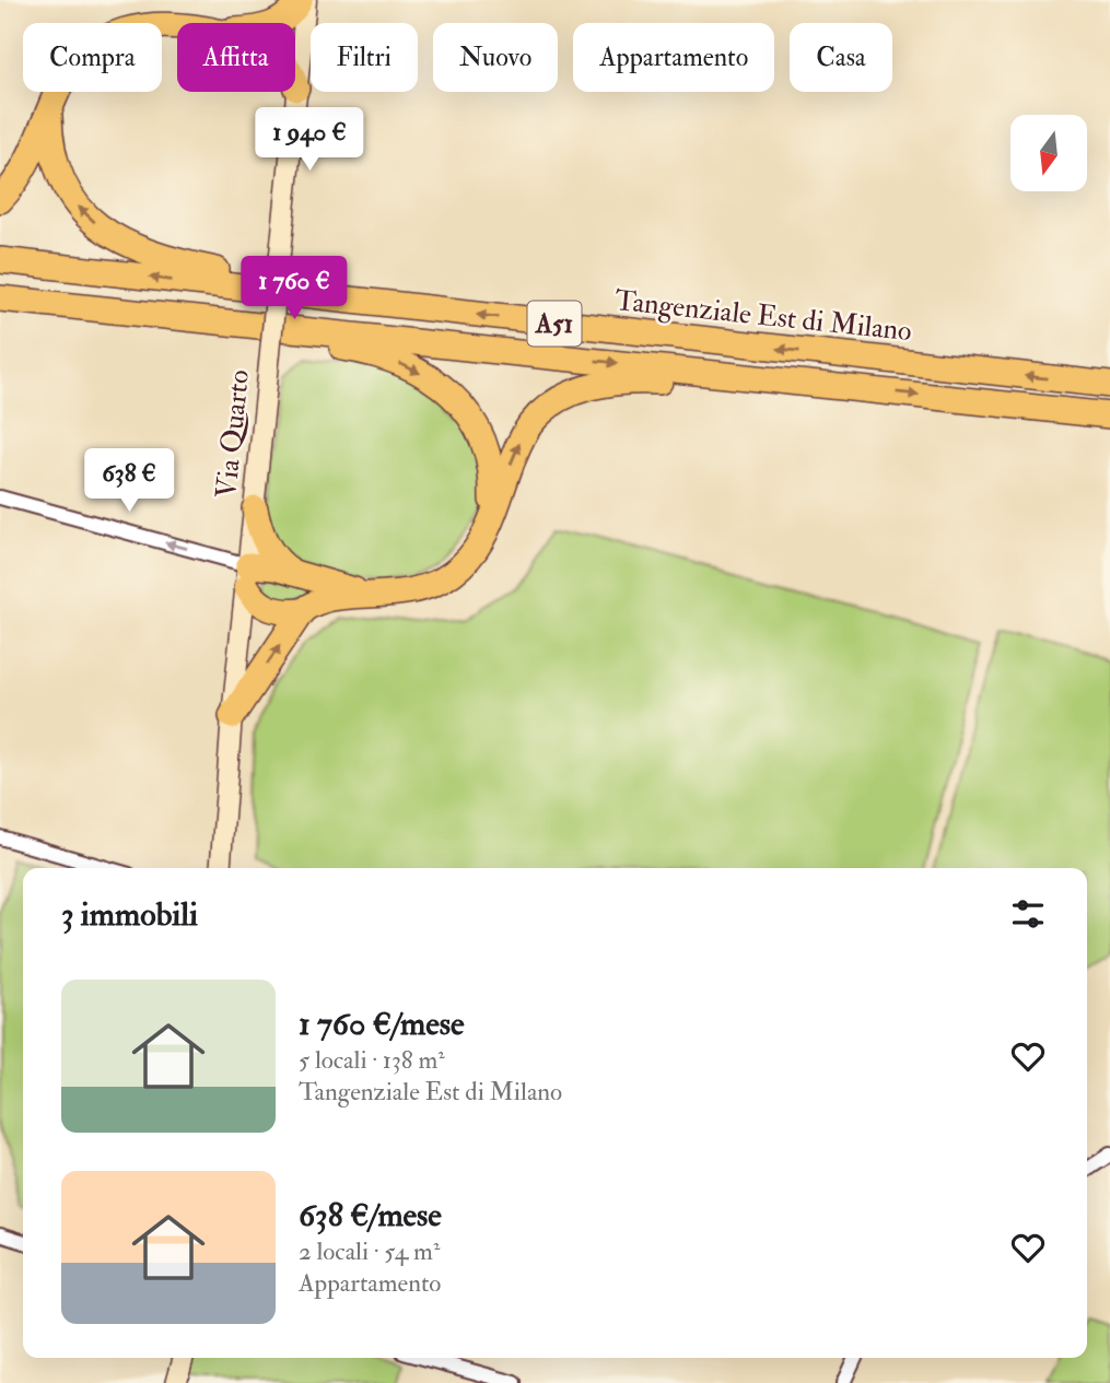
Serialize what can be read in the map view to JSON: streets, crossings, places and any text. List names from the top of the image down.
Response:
{
  "streets": {
    "highway": ["Tangenziale Est di Milano", "A51"],
    "street": ["Via Quarto"]
  },
  "north": "bottom",
  "page": {
    "chip": [
      "Compra",
      "Affitta",
      "Filtri",
      "Nuovo",
      "Appartamento",
      "Casa"
    ],
    "price": ["1 940 €", "1 760 €", "638 €"],
    "heading": "3 immobili",
    "list": [
      {
        "name": "1 760 €/mese",
        "note": "5 locali · 138 m² · Tangenziale Est di Milano"
      },
      {
        "name": "638 €/mese",
        "note": "2 locali · 54 m² · Appartamento"
      }
    ]
  }
}
